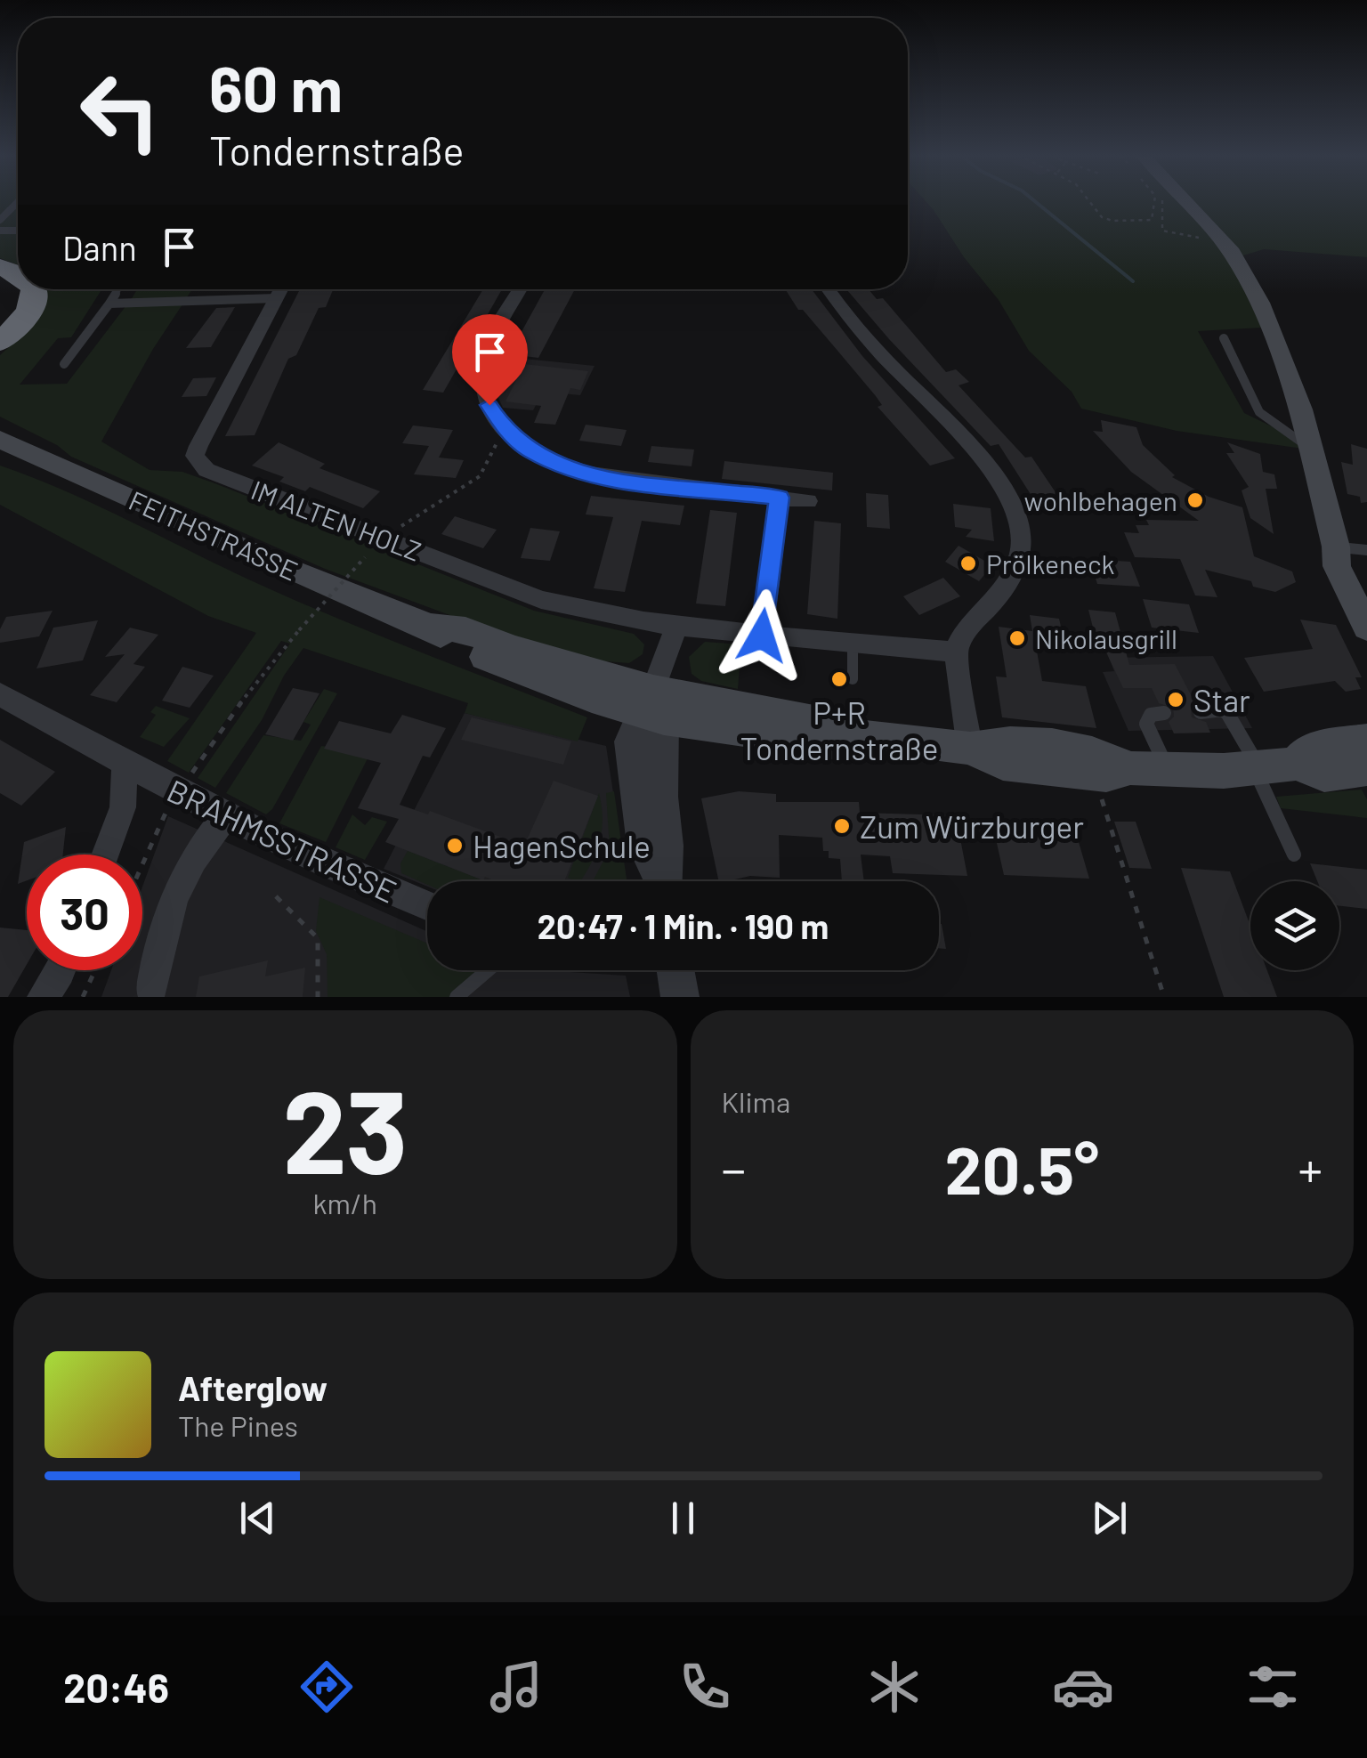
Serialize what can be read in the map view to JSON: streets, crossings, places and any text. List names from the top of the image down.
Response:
{
  "streets": {
    "main road": ["FEITHSTRASSE"],
    "street": ["IM ALTEN HOLZ", "BRAHMSSTRASSE"]
  },
  "places": [
    "wohlbehagen",
    "Prölkeneck",
    "Nikolausgrill",
    "P+R Tondernstraße",
    "Star",
    "Zum Würzburger",
    "HagenSchule"
  ],
  "page": {
    "turn": ["60 m", "Tondernstraße"],
    "then": "Dann",
    "limit": "30",
    "trip": "20:47 · 1 Min. · 190 m",
    "tile": [
      ["23", "km/h"],
      "Klima"
    ],
    "heat": ["−", "20.5°", "+"],
    "song": ["Afterglow", "The Pines"],
    "tabs": "20:46"
  }
}
